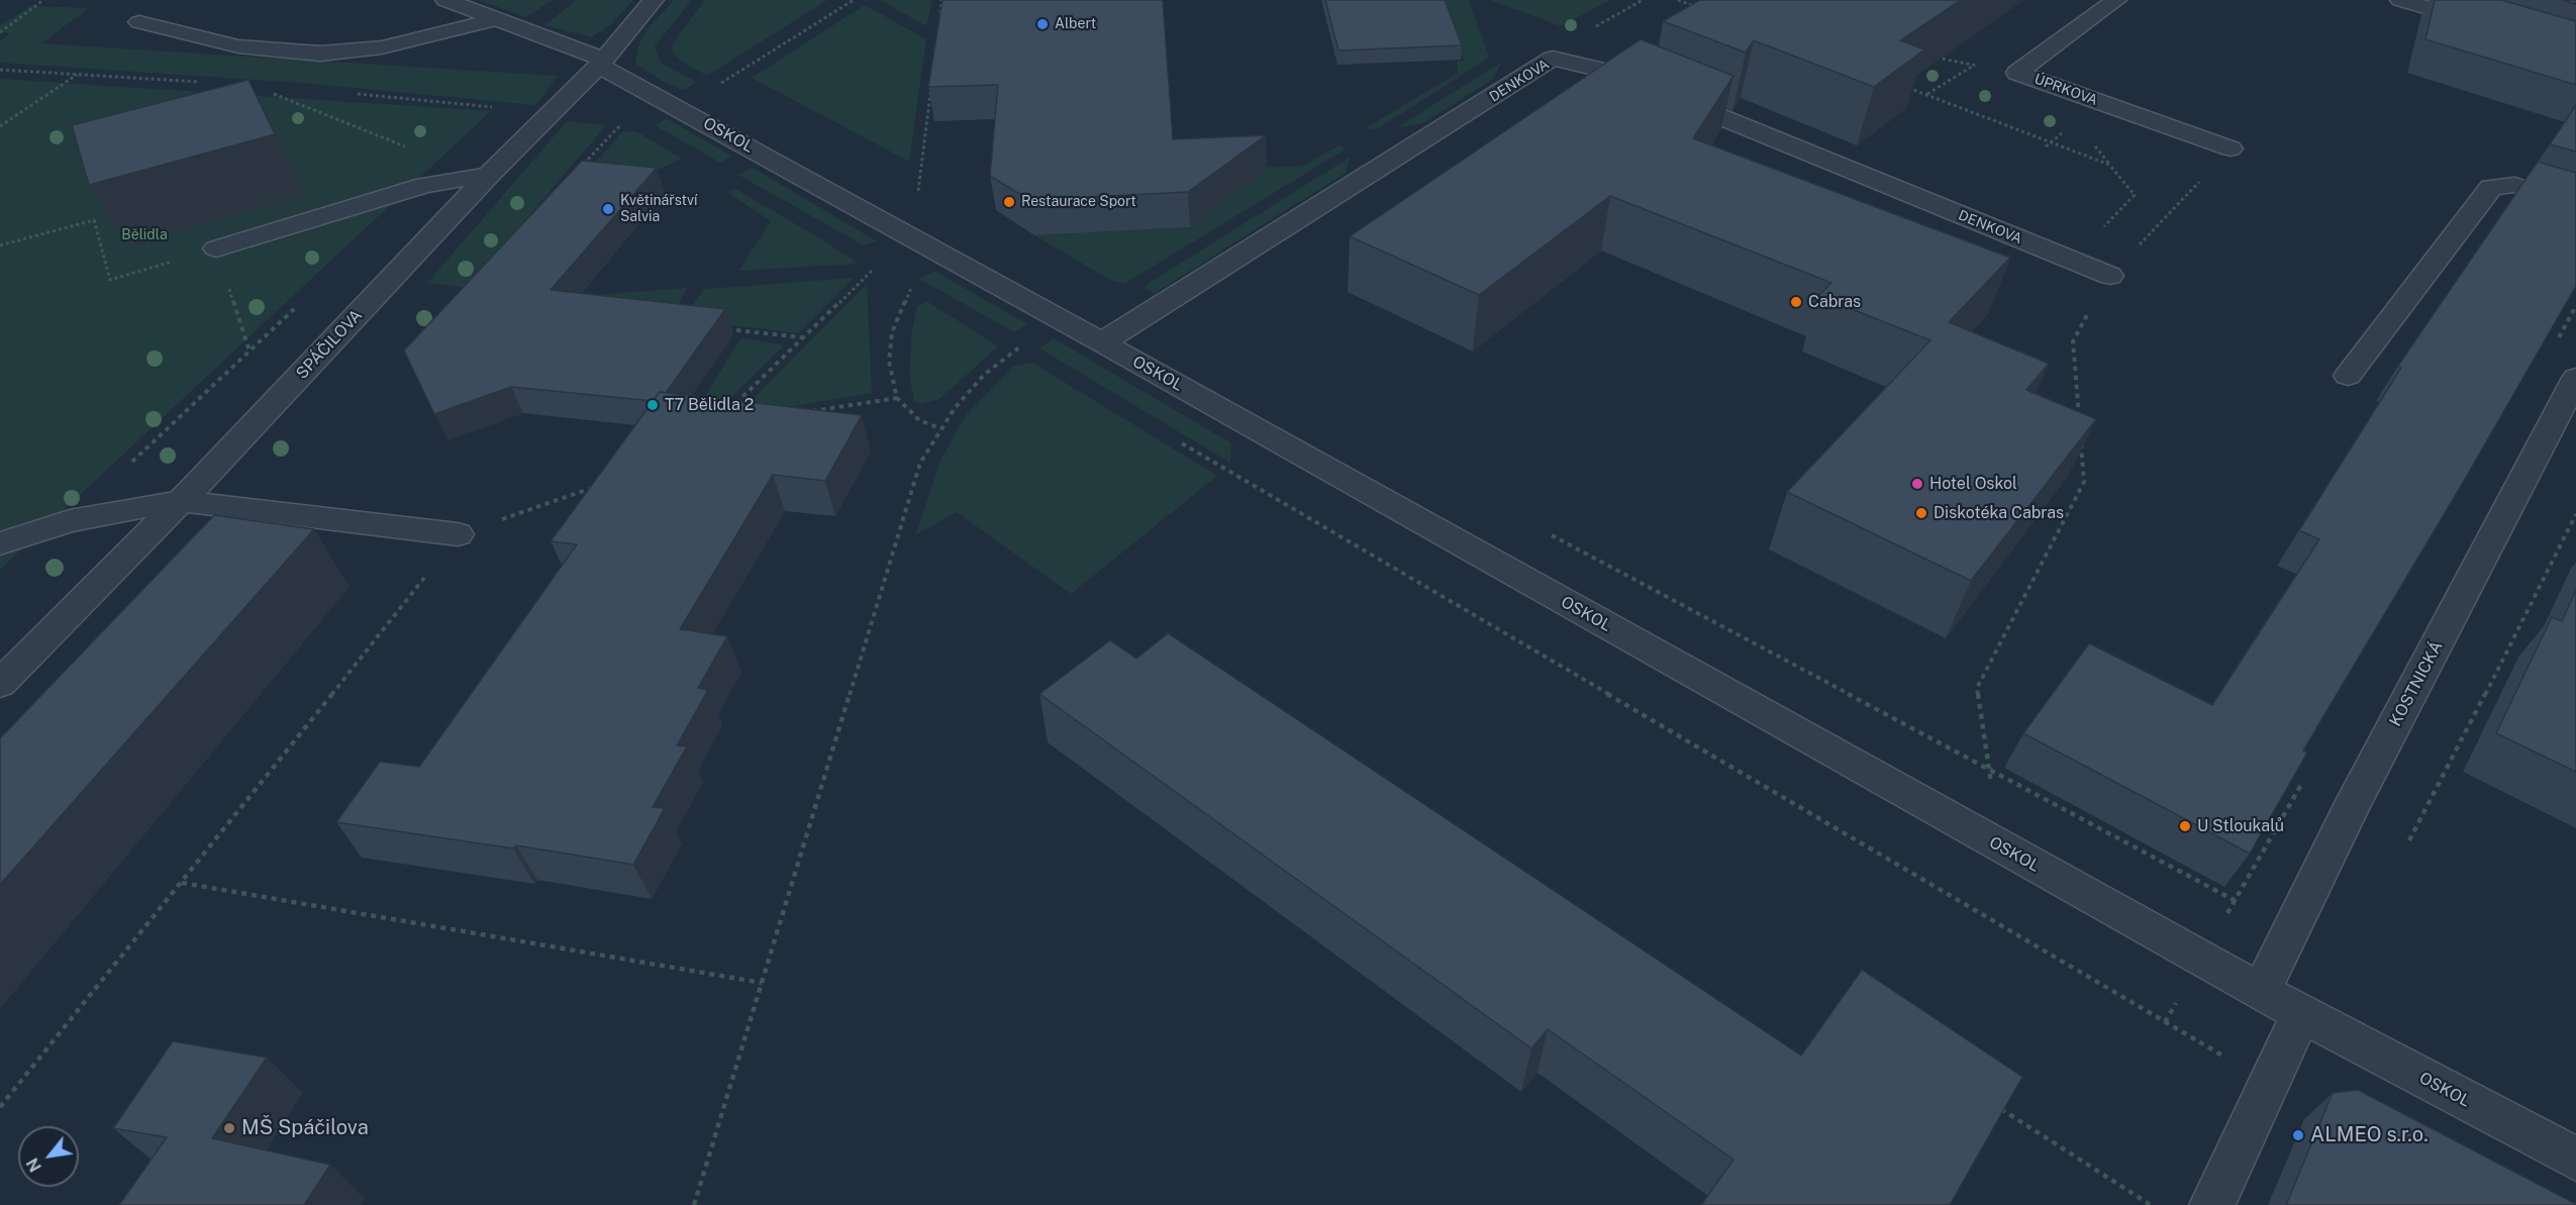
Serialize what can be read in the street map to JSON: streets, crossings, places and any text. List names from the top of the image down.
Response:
{
  "streets": {
    "street": [
      "DENKOVA",
      "ÚPRKOVA",
      "OSKOL",
      "SPÁČILOVA",
      "KOSTNICKÁ"
    ]
  },
  "crossings": [
    ["DENKOVA", "OSKOL"],
    ["OSKOL", "SPÁČILOVA"],
    ["OSKOL", "KOSTNICKÁ"]
  ],
  "parks": ["Bělidla"],
  "places": [
    "Albert",
    "Restaurace Sport",
    "Květinářství Salvia",
    "Cabras",
    "T7 Bělidla 2",
    "Hotel Oskol",
    "Diskotéka Cabras",
    "U Stloukalů",
    "MŠ Spáčilova",
    "ALMEO s.r.o."
  ],
  "north": "bottom left"
}
